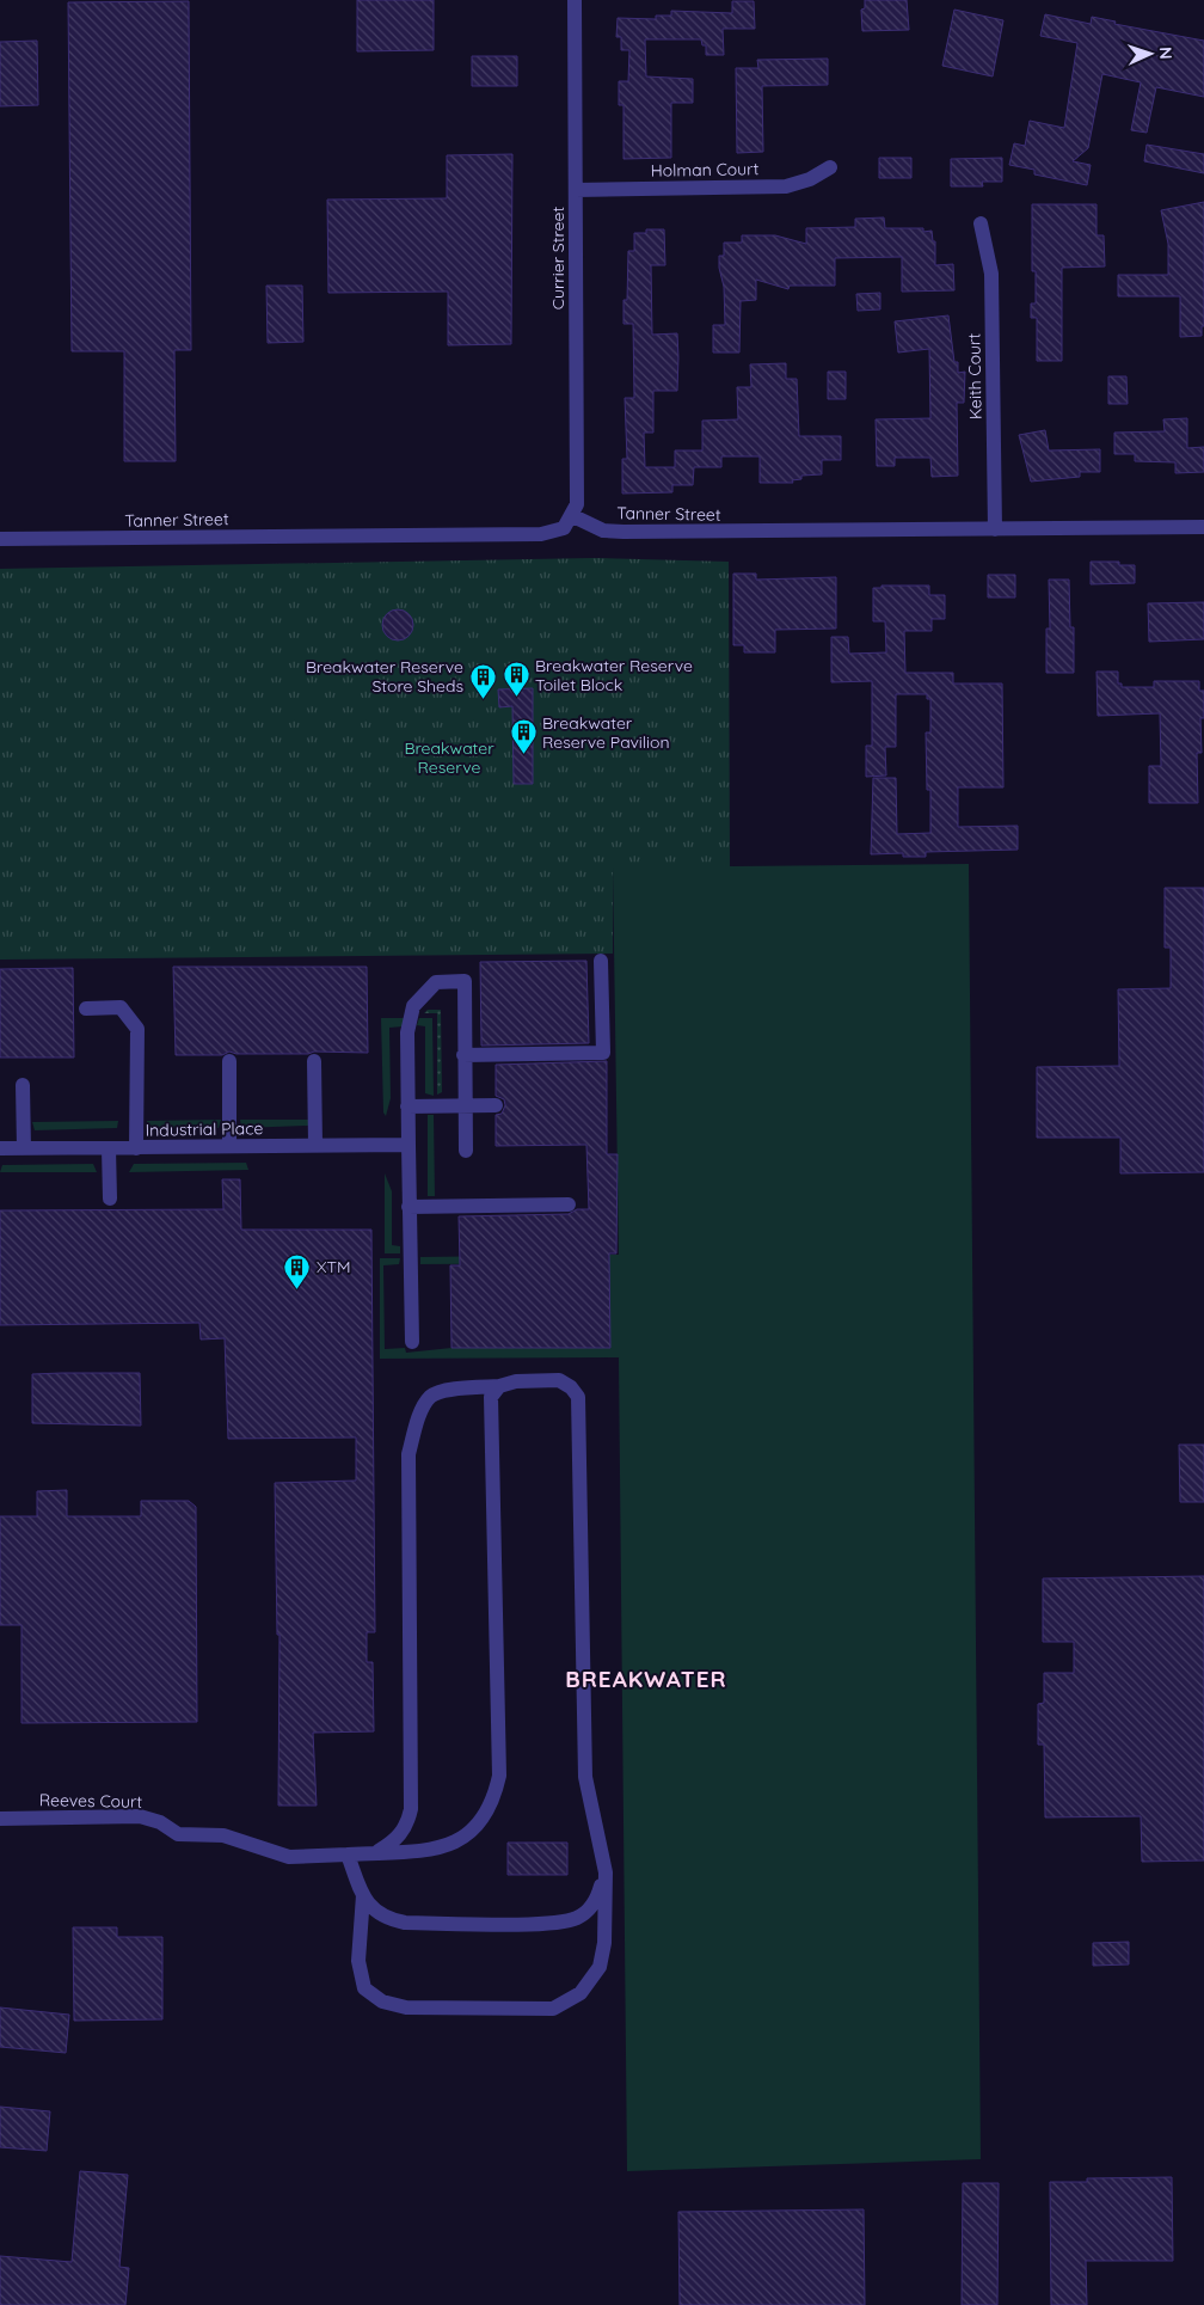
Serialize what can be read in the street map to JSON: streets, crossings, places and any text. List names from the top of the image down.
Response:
{
  "streets": {
    "street": [
      "Holman Court",
      "Currier Street",
      "Keith Court",
      "Tanner Street",
      "Industrial Place",
      "Reeves Court"
    ]
  },
  "crossings": [
    ["Holman Court", "Currier Street"],
    ["Currier Street", "Tanner Street"],
    ["Keith Court", "Tanner Street"]
  ],
  "districts": ["BREAKWATER"],
  "parks": ["Breakwater Reserve"],
  "places": {
    "building": [
      "Breakwater Reserve Toilet Block",
      "Breakwater Reserve Store Sheds",
      "Breakwater Reserve Pavilion",
      "XTM"
    ]
  },
  "north": "right"
}
